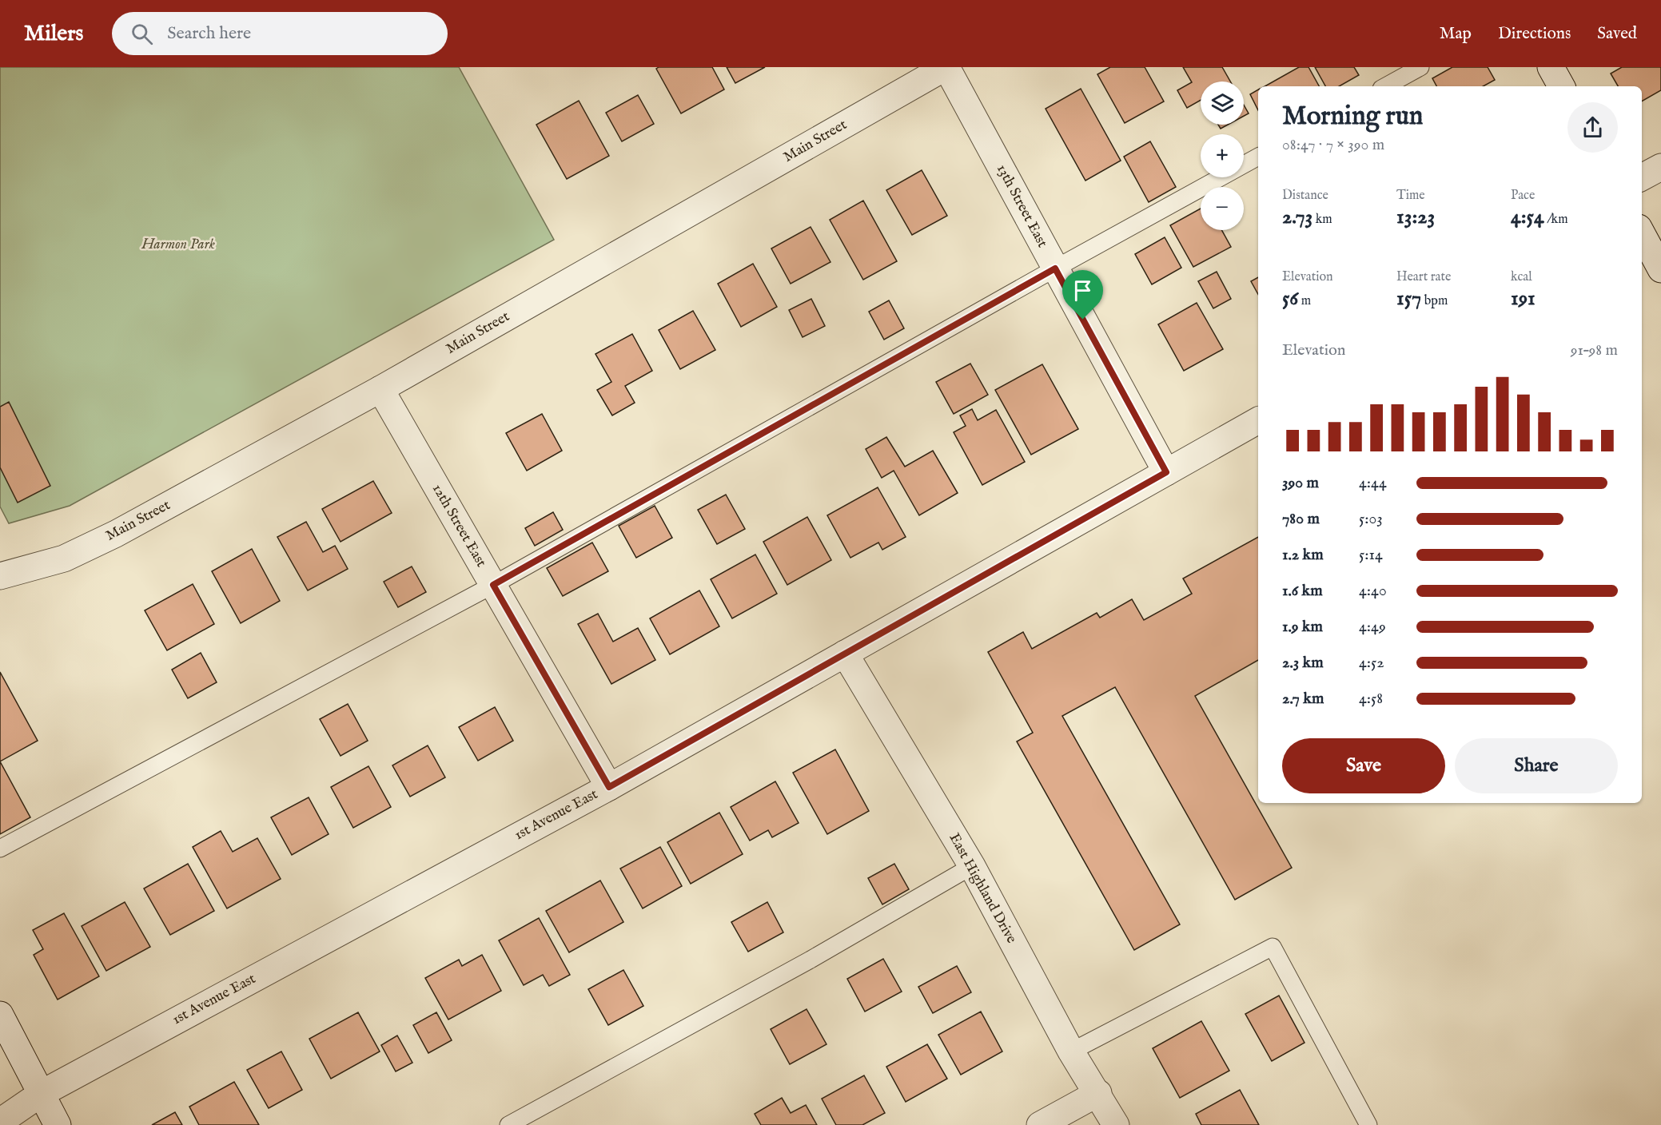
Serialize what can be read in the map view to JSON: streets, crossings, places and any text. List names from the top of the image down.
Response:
{
  "streets": {
    "street": [
      "Main Street",
      "13th Street East",
      "12th Street East",
      "1st Avenue East",
      "East Highland Drive"
    ]
  },
  "crossings": [
    ["Main Street", "13th Street East"],
    ["Main Street", "12th Street East"],
    ["13th Street East", "1st Avenue East"],
    ["12th Street East", "1st Avenue East"],
    ["1st Avenue East", "East Highland Drive"]
  ],
  "parks": ["Harmon Park"],
  "page": {
    "header": "Milers",
    "search": "Search here",
    "nav": ["Map", "Directions", "Saved"],
    "map_buttons": ["+", "−"],
    "heading": ["Morning run", "08:47 · 7 × 390 m"],
    "stats": [
      ["Distance", "2.73 km"],
      ["Time", "13:23"],
      ["Pace", "4:54 /km"],
      ["Elevation", "56 m"],
      ["Heart rate", "157 bpm"],
      ["kcal", "191"]
    ],
    "chart": ["Elevation", "91–98 m"],
    "list": [
      {
        "name": "390 m",
        "note": "4:44"
      },
      {
        "name": "780 m",
        "note": "5:03"
      },
      {
        "name": "1.2 km",
        "note": "5:14"
      },
      {
        "name": "1.6 km",
        "note": "4:40"
      },
      {
        "name": "1.9 km",
        "note": "4:49"
      },
      {
        "name": "2.3 km",
        "note": "4:52"
      },
      {
        "name": "2.7 km",
        "note": "4:58"
      }
    ],
    "buttons": ["Save", "Share"]
  }
}
